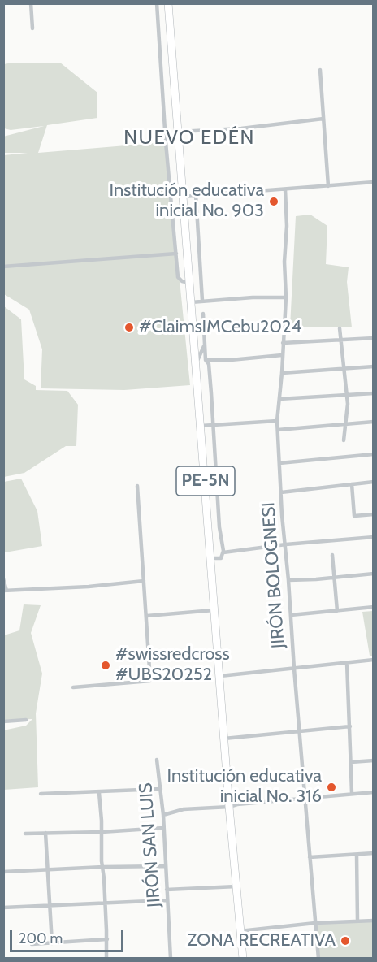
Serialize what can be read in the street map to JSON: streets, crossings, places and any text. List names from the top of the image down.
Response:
{
  "streets": {
    "highway": ["PE-5N"],
    "street": ["JIRÓN BOLOGNESI", "JIRÓN SAN LUIS"]
  },
  "districts": ["NUEVO EDÉN"],
  "places": [
    "Institución educativa inicial No. 903",
    "#ClaimsIMCebu2024",
    "#swissredcross #UBS20252",
    "Institución educativa inicial No. 316",
    "ZONA RECREATIVA"
  ],
  "scale_bar": "200 m"
}
